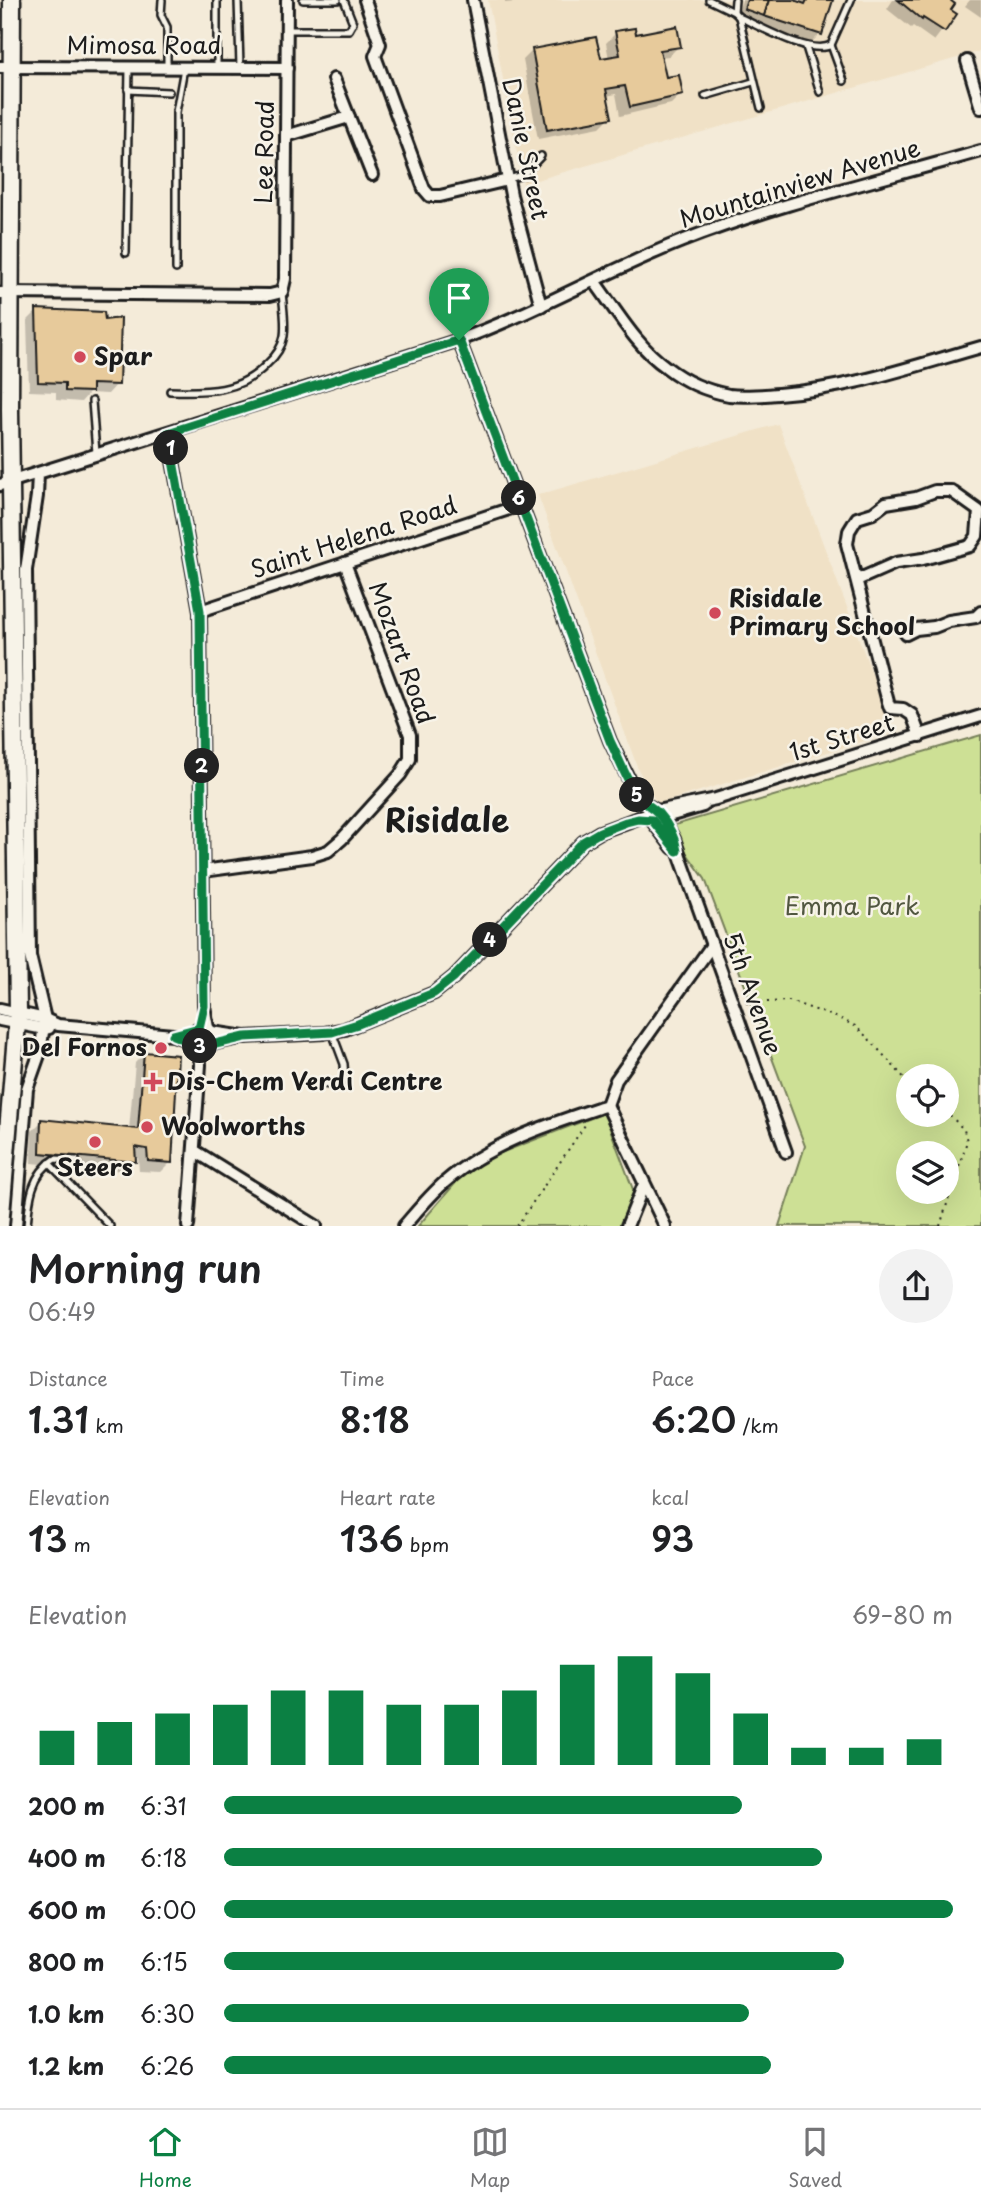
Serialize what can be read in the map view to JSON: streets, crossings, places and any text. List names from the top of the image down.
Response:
{
  "streets": {
    "street": [
      "Mimosa Road",
      "Danie Street",
      "Lee Road",
      "Mountainview Avenue",
      "Saint Helena Road",
      "Mozart Road",
      "1st Street",
      "5th Avenue"
    ]
  },
  "crossings": [
    ["Mimosa Road", "Lee Road"],
    ["Danie Street", "Mountainview Avenue"],
    ["Mountainview Avenue", "5th Avenue"],
    ["Saint Helena Road", "Mozart Road"],
    ["Saint Helena Road", "5th Avenue"],
    ["1st Street", "5th Avenue"]
  ],
  "districts": ["Risidale"],
  "parks": ["Emma Park"],
  "places": {
    "other": [
      "Spar",
      "Risidale Primary School",
      "Del Fornos",
      "Woolworths",
      "Steers"
    ],
    "health": ["Dis-Chem Verdi Centre"]
  },
  "page": {
    "pins": [
      "1",
      "6",
      "2",
      "5",
      "4",
      "3"
    ],
    "heading": ["Morning run", "06:49"],
    "stats": [
      ["Distance", "1.31 km"],
      ["Time", "8:18"],
      ["Pace", "6:20 /km"],
      ["Elevation", "13 m"],
      ["Heart rate", "136 bpm"],
      ["kcal", "93"]
    ],
    "chart": ["Elevation", "69–80 m"],
    "list": [
      {
        "name": "200 m",
        "note": "6:31"
      },
      {
        "name": "400 m",
        "note": "6:18"
      },
      {
        "name": "600 m",
        "note": "6:00"
      },
      {
        "name": "800 m",
        "note": "6:15"
      },
      {
        "name": "1.0 km",
        "note": "6:30"
      },
      {
        "name": "1.2 km",
        "note": "6:26"
      }
    ],
    "tabs": ["Home", "Map", "Saved"]
  }
}
